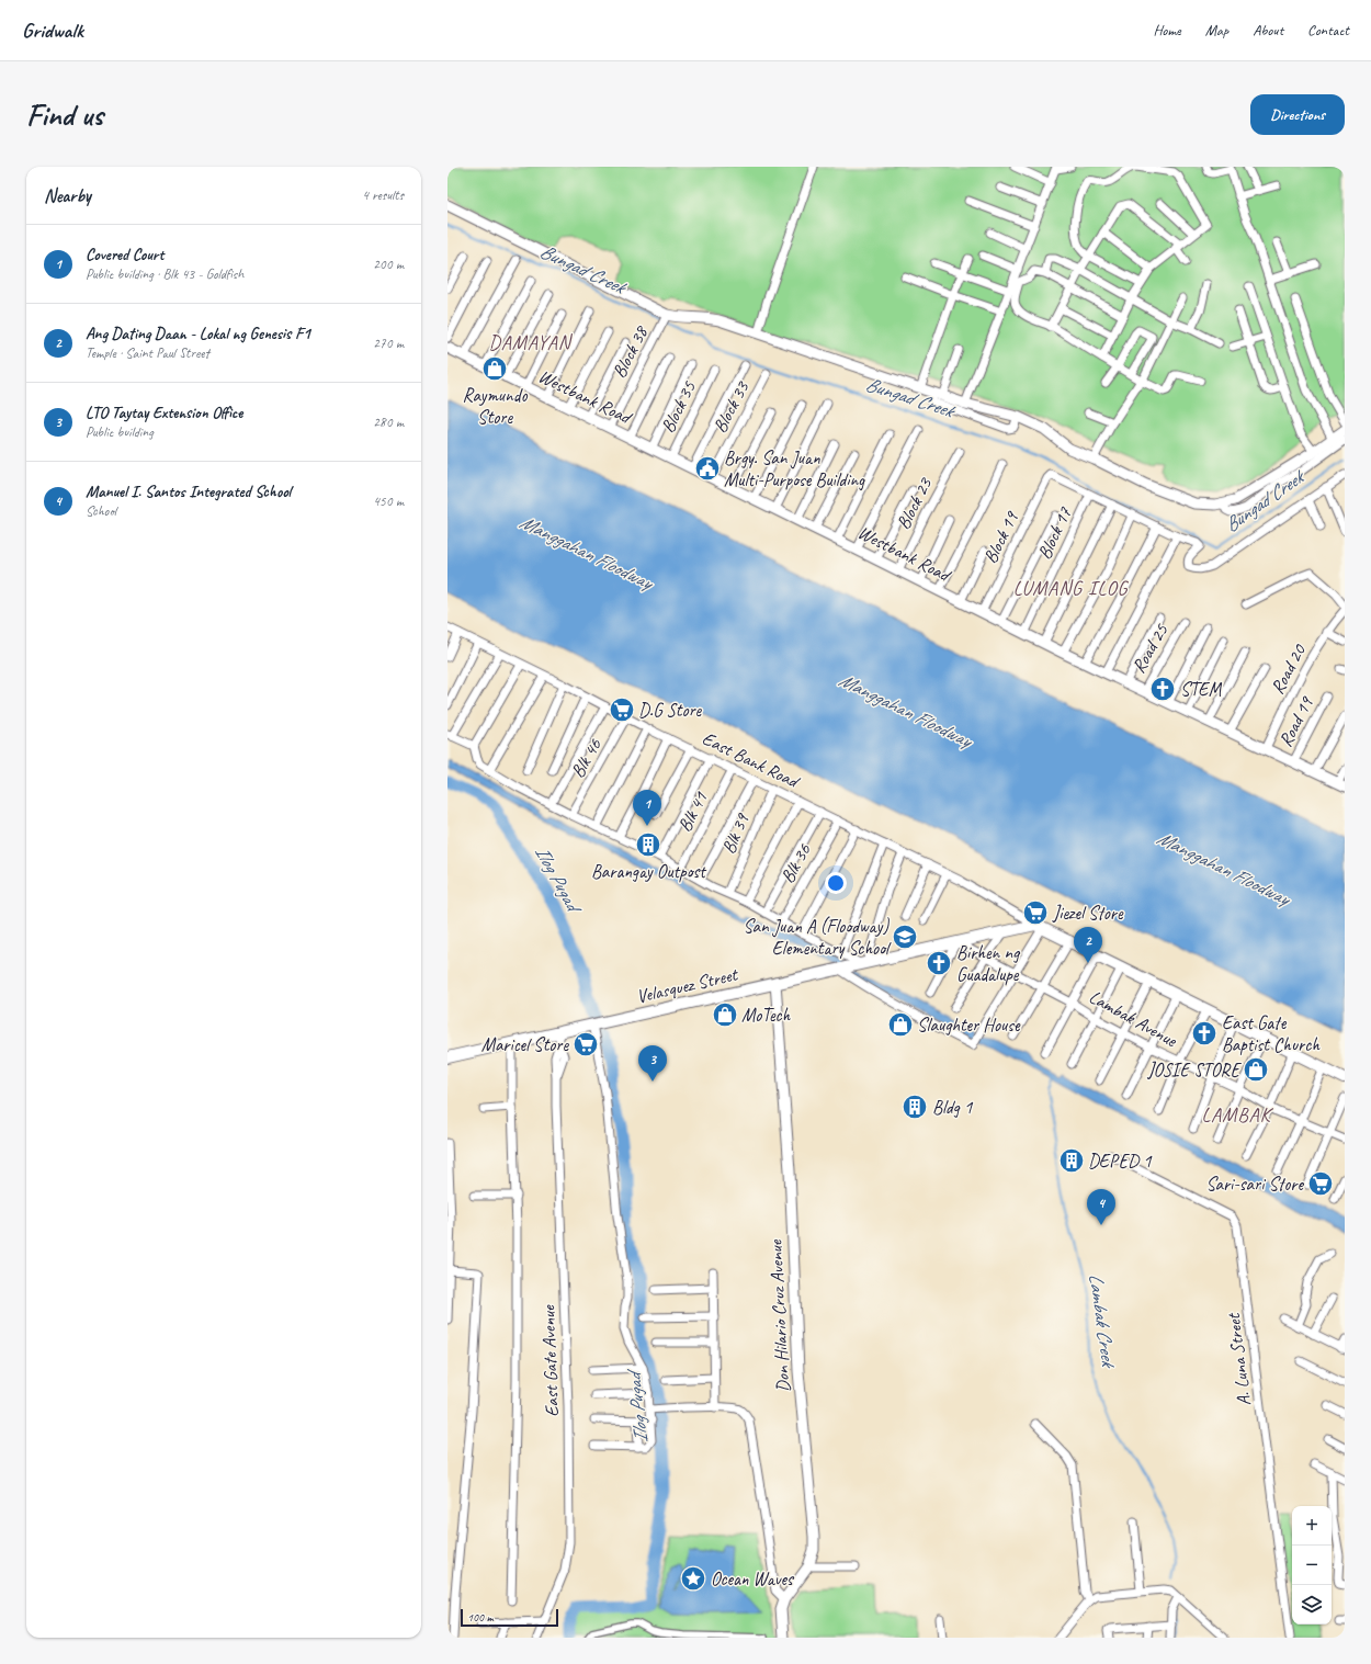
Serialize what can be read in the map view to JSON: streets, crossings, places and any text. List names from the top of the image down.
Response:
{
  "streets": {
    "main road": ["Velasquez Street"],
    "street": [
      "Block 38",
      "Westbank Road",
      "Block 35",
      "Block 33",
      "Block 23",
      "Block 17",
      "Block 19",
      "Road 25",
      "Road 20",
      "Road 19",
      "Blk 46",
      "East Bank Road",
      "Blk 41",
      "Blk 39",
      "Blk 36",
      "Lambak Avenue",
      "Don Hilario Cruz Avenue",
      "A. Luna Street",
      "East Gate Avenue"
    ]
  },
  "crossings": [
    ["Block 38", "Westbank Road"],
    ["Westbank Road", "Block 35"],
    ["Westbank Road", "Block 33"],
    ["Westbank Road", "Block 23"],
    ["Westbank Road", "Block 17"],
    ["Westbank Road", "Block 19"],
    ["Westbank Road", "Road 25"],
    ["Westbank Road", "Road 20"],
    ["Westbank Road", "Road 19"],
    ["Block 17", "Block 19"],
    ["Blk 46", "East Bank Road"],
    ["East Bank Road", "Blk 41"],
    ["East Bank Road", "Blk 39"],
    ["East Bank Road", "Blk 36"],
    ["East Bank Road", "Velasquez Street"],
    ["Velasquez Street", "Lambak Avenue"],
    ["Velasquez Street", "Don Hilario Cruz Avenue"],
    ["Velasquez Street", "East Gate Avenue"]
  ],
  "districts": ["DAMAYAN", "LUMANG ILOG", "LAMBAK"],
  "water": [
    "Bungad Creek",
    "Manggahan Floodway",
    "Ilog Pugad",
    "Lambak Creek"
  ],
  "places": {
    "shop": [
      "Raymundo Store",
      "MoTech",
      "Slaughter House",
      "JOSIE STORE"
    ],
    "public building": ["Brgy. San Juan Multi-Purpose Building"],
    "church": ["STEM", "Birhen ng Guadalupe", "East Gate Baptist Church"],
    "supermarket": [
      "D.G Store",
      "Jiezel Store",
      "Maricel Store",
      "Sari-sari Store"
    ],
    "building": ["Barangay Outpost", "Bldg 1", "DEPED 1"],
    "school or university": ["San Juan A (Floodway) Elementary School"],
    "place": ["Ocean Waves"]
  },
  "scale_bar": "100 m",
  "page": {
    "header": "Gridwalk",
    "nav": [
      "Home",
      "Map",
      "About",
      "Contact"
    ],
    "buttons": "Directions",
    "title": "Find us",
    "heading": ["Nearby", "4 results"],
    "list": [
      {
        "mark": "1",
        "name": "Covered Court",
        "note": "Public building · Blk 43 - Goldfish",
        "value": "200 m"
      },
      {
        "mark": "2",
        "name": "Ang Dating Daan - Lokal ng Genesis F1",
        "note": "Temple · Saint Paul Street",
        "value": "270 m"
      },
      {
        "mark": "3",
        "name": "LTO Taytay Extension Office",
        "note": "Public building",
        "value": "280 m"
      },
      {
        "mark": "4",
        "name": "Manuel I. Santos Integrated School",
        "note": "School",
        "value": "450 m"
      }
    ],
    "pins": [
      "1",
      "2",
      "3",
      "4"
    ],
    "map_buttons": ["+", "−"],
    "scale": "100 m"
  }
}
